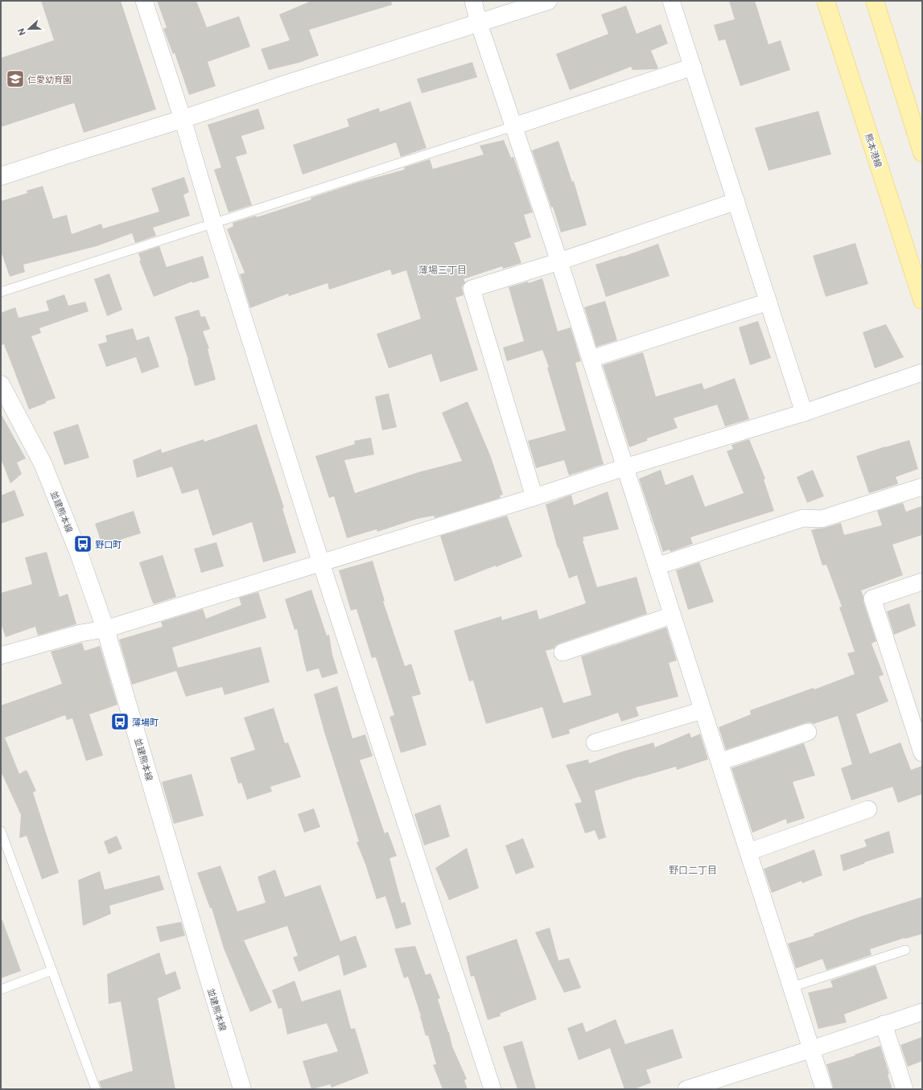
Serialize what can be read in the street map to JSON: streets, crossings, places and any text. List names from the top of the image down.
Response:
{
  "streets": {
    "main road": ["熊本港線", "並建熊本線"]
  },
  "districts": ["薄場三丁目", "野口二丁目"],
  "places": {
    "school or university": ["仁愛幼育園"],
    "bus stop": ["野口町", "薄場町"]
  },
  "north": "left"
}
